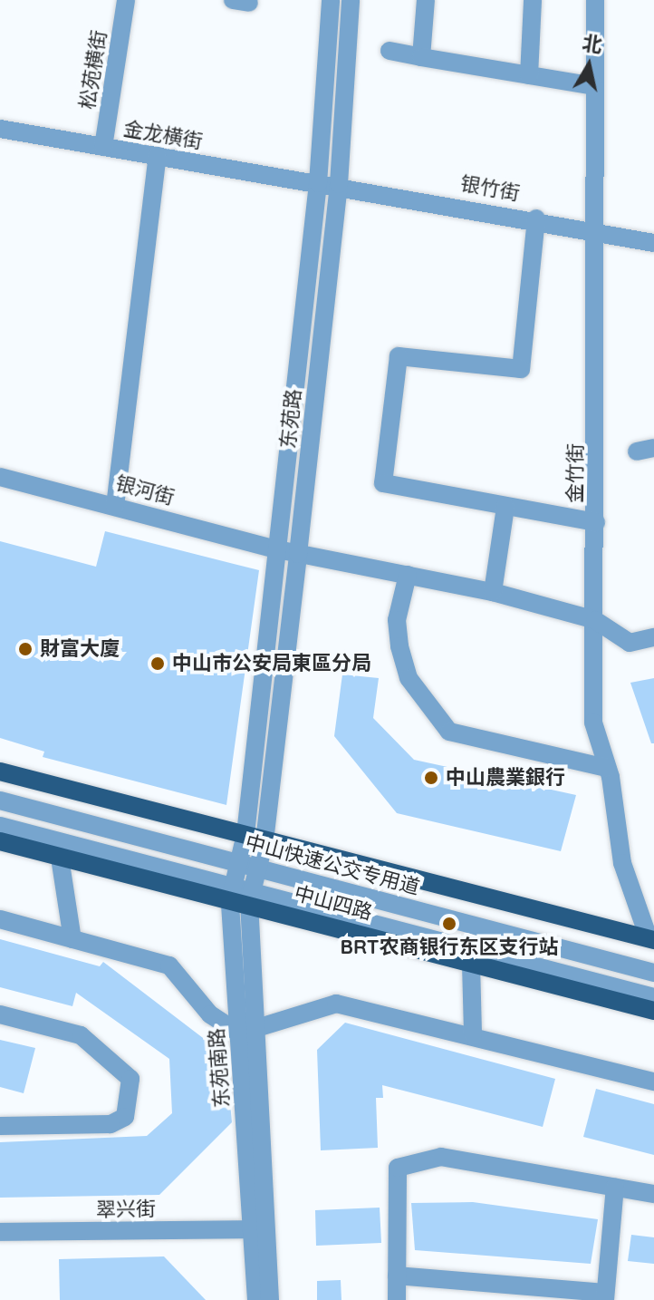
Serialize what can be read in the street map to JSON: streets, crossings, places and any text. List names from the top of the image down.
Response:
{
  "streets": {
    "main road": ["中山四路"],
    "street": [
      "松苑横街",
      "金龙横街",
      "银竹街",
      "东苑路",
      "金竹街",
      "银河街",
      "中山快速公交专用道",
      "东苑南路",
      "翠兴街"
    ]
  },
  "crossings": [
    ["松苑横街", "金龙横街"],
    ["金龙横街", "银竹街"],
    ["金龙横街", "东苑路"],
    ["银竹街", "东苑路"],
    ["银竹街", "金竹街"],
    ["东苑路", "银河街"],
    ["东苑路", "东苑南路"],
    ["金竹街", "银河街"],
    ["中山快速公交专用道", "东苑南路"],
    ["中山四路", "东苑南路"],
    ["东苑南路", "翠兴街"]
  ],
  "places": [
    "財富大廈",
    "中山市公安局東區分局",
    "中山農業銀行",
    "BRT农商银行东区支行站"
  ],
  "north": "top"
}
